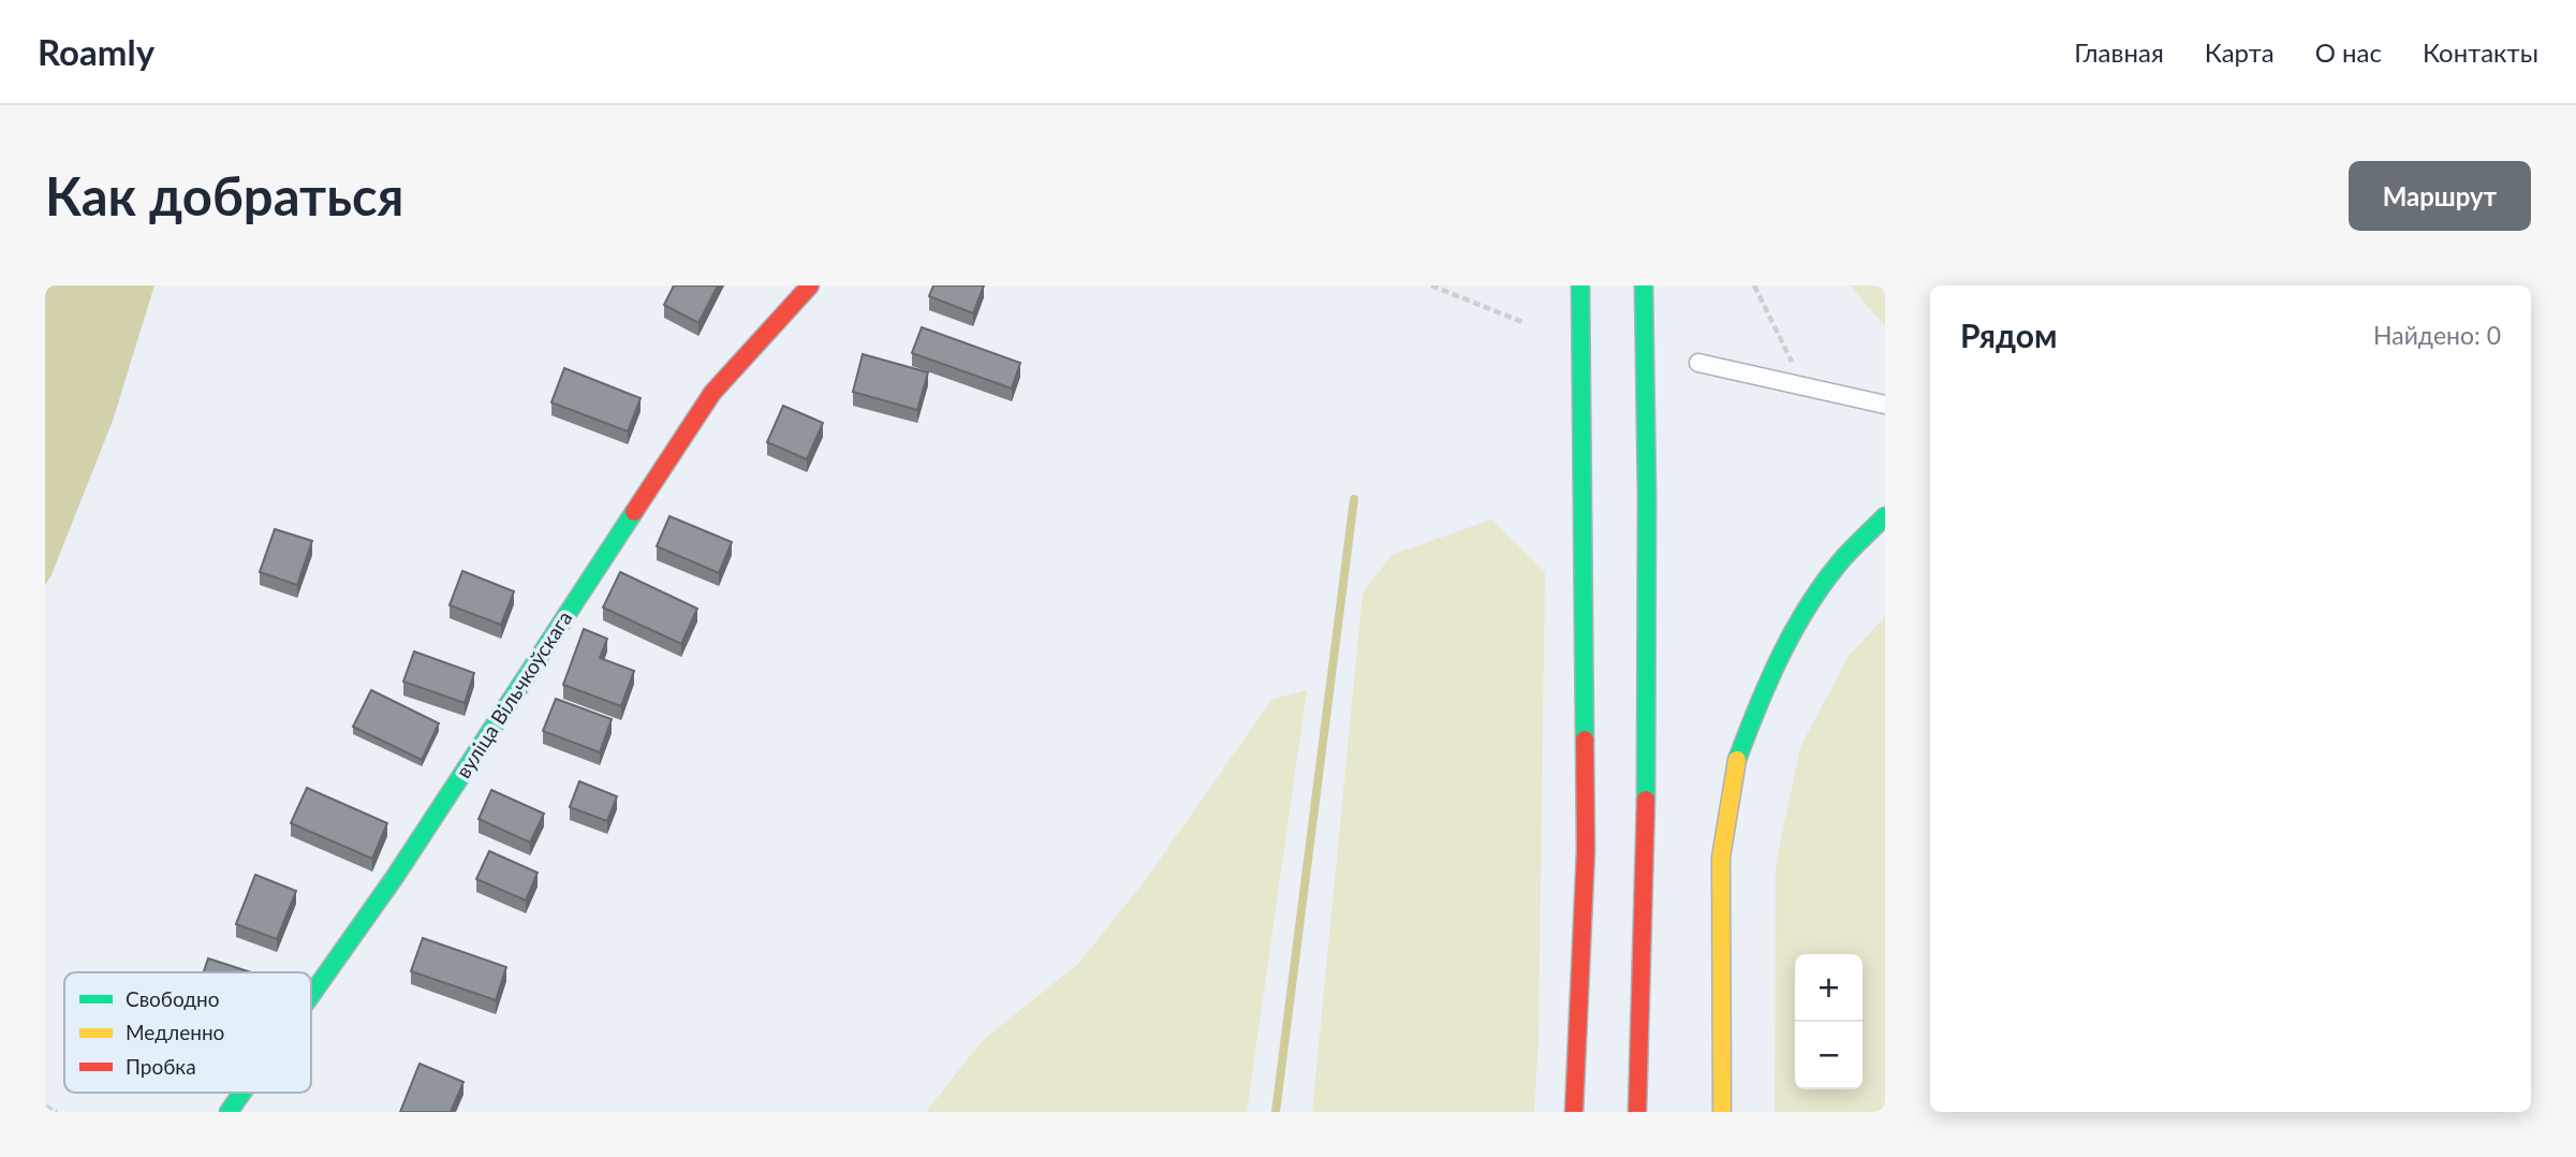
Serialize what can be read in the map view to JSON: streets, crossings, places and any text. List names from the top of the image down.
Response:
{
  "streets": {
    "main road": ["вуліца Вільчкоўскага"]
  },
  "legend": ["Свободно", "Медленно", "Пробка"],
  "page": {
    "header": "Roamly",
    "nav": [
      "Главная",
      "Карта",
      "О нас",
      "Контакты"
    ],
    "buttons": "Маршрут",
    "title": "Как добраться",
    "heading": ["Рядом", "Найдено: 0"],
    "map_buttons": ["+", "−"]
  }
}
